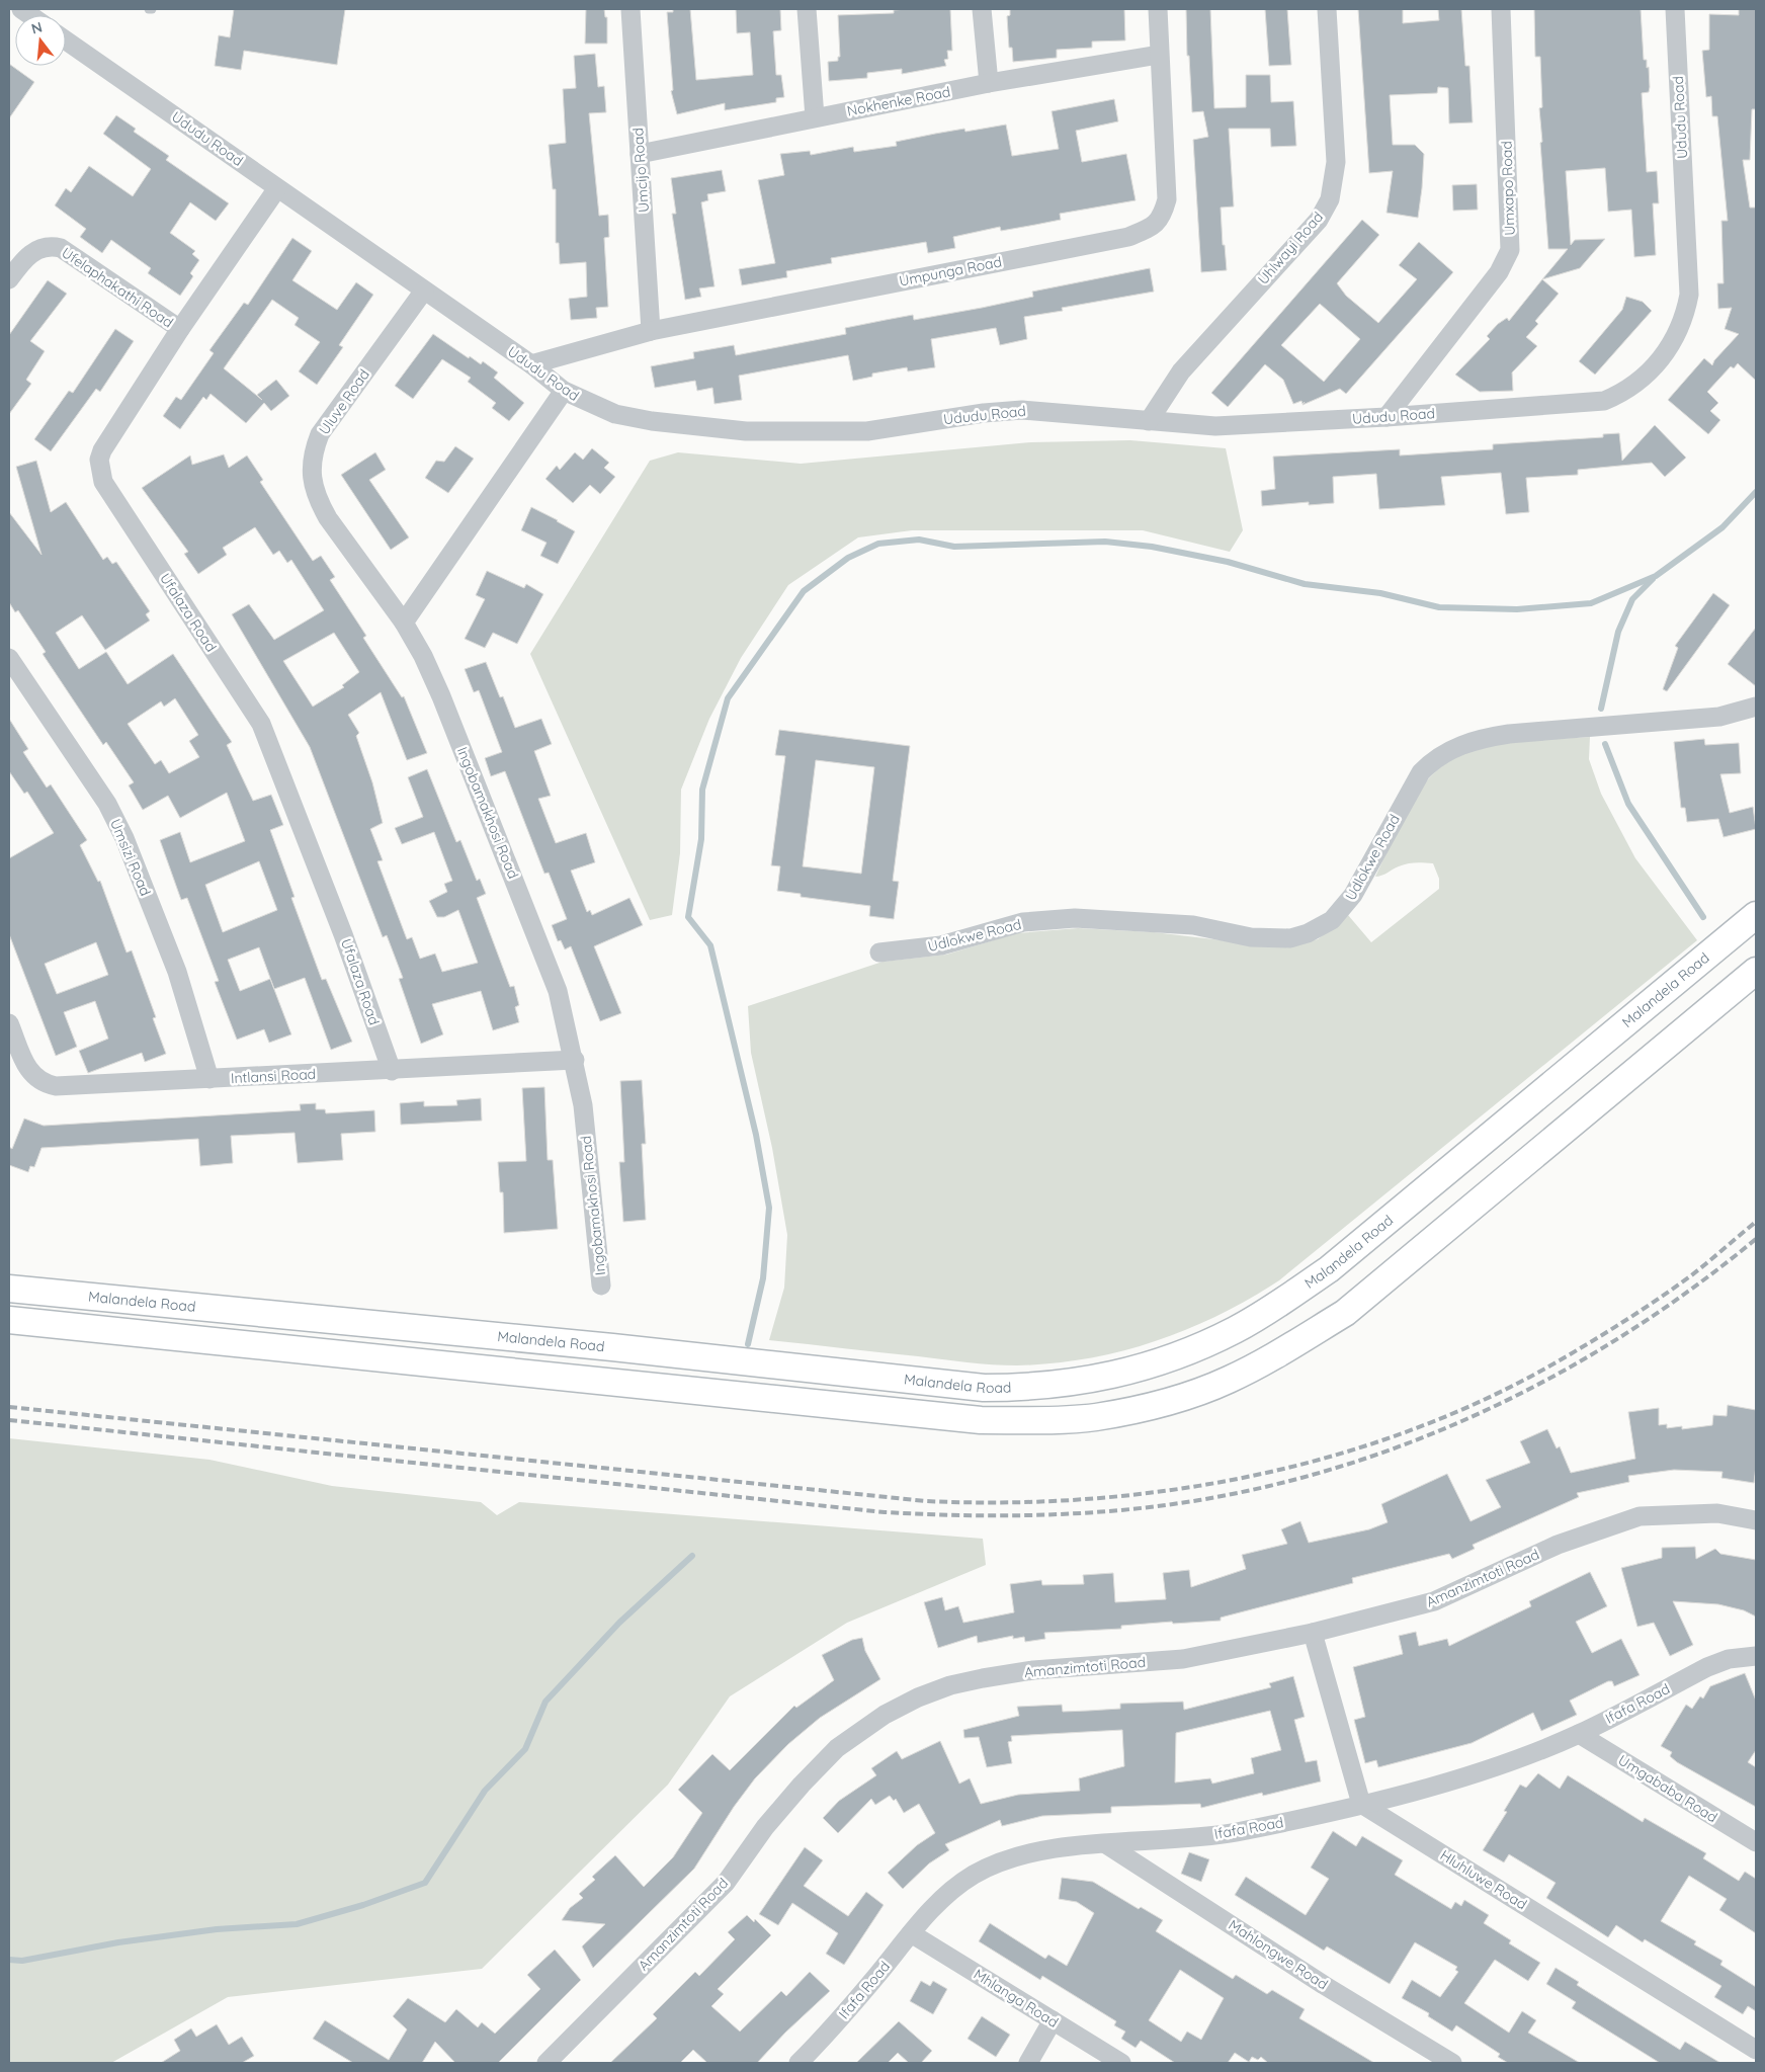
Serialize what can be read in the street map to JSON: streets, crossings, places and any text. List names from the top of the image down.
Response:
{
  "streets": {
    "main road": ["Malandela Road"],
    "street": [
      "Nokhenke Road",
      "Ududu Road",
      "Umcijo Road",
      "Umxapo Road",
      "Uhlwayi Road",
      "Umpunga Road",
      "Ufelaphakathi Road",
      "Uluve Road",
      "Ufalaza Road",
      "Ingobamakhosi Road",
      "Umsizi Road",
      "Udlokwe Road",
      "Intlansi Road",
      "Amanzimtoti Road",
      "Ifafa Road",
      "Umgababa Road",
      "Hluhluwe Road",
      "Mahlongwe Road",
      "Mhlanga Road"
    ]
  },
  "crossings": [
    ["Nokhenke Road", "Umcijo Road"],
    ["Nokhenke Road", "Umpunga Road"],
    ["Ududu Road", "Umxapo Road"],
    ["Ududu Road", "Uhlwayi Road"],
    ["Ududu Road", "Umpunga Road"],
    ["Ududu Road", "Uluve Road"],
    ["Ududu Road", "Ufalaza Road"],
    ["Umcijo Road", "Umpunga Road"],
    ["Ufelaphakathi Road", "Ufalaza Road"],
    ["Uluve Road", "Ingobamakhosi Road"],
    ["Ufalaza Road", "Intlansi Road"],
    ["Ingobamakhosi Road", "Intlansi Road"],
    ["Umsizi Road", "Intlansi Road"],
    ["Ifafa Road", "Umgababa Road"],
    ["Ifafa Road", "Hluhluwe Road"],
    ["Ifafa Road", "Mahlongwe Road"],
    ["Ifafa Road", "Mhlanga Road"]
  ],
  "north": "top"
}
